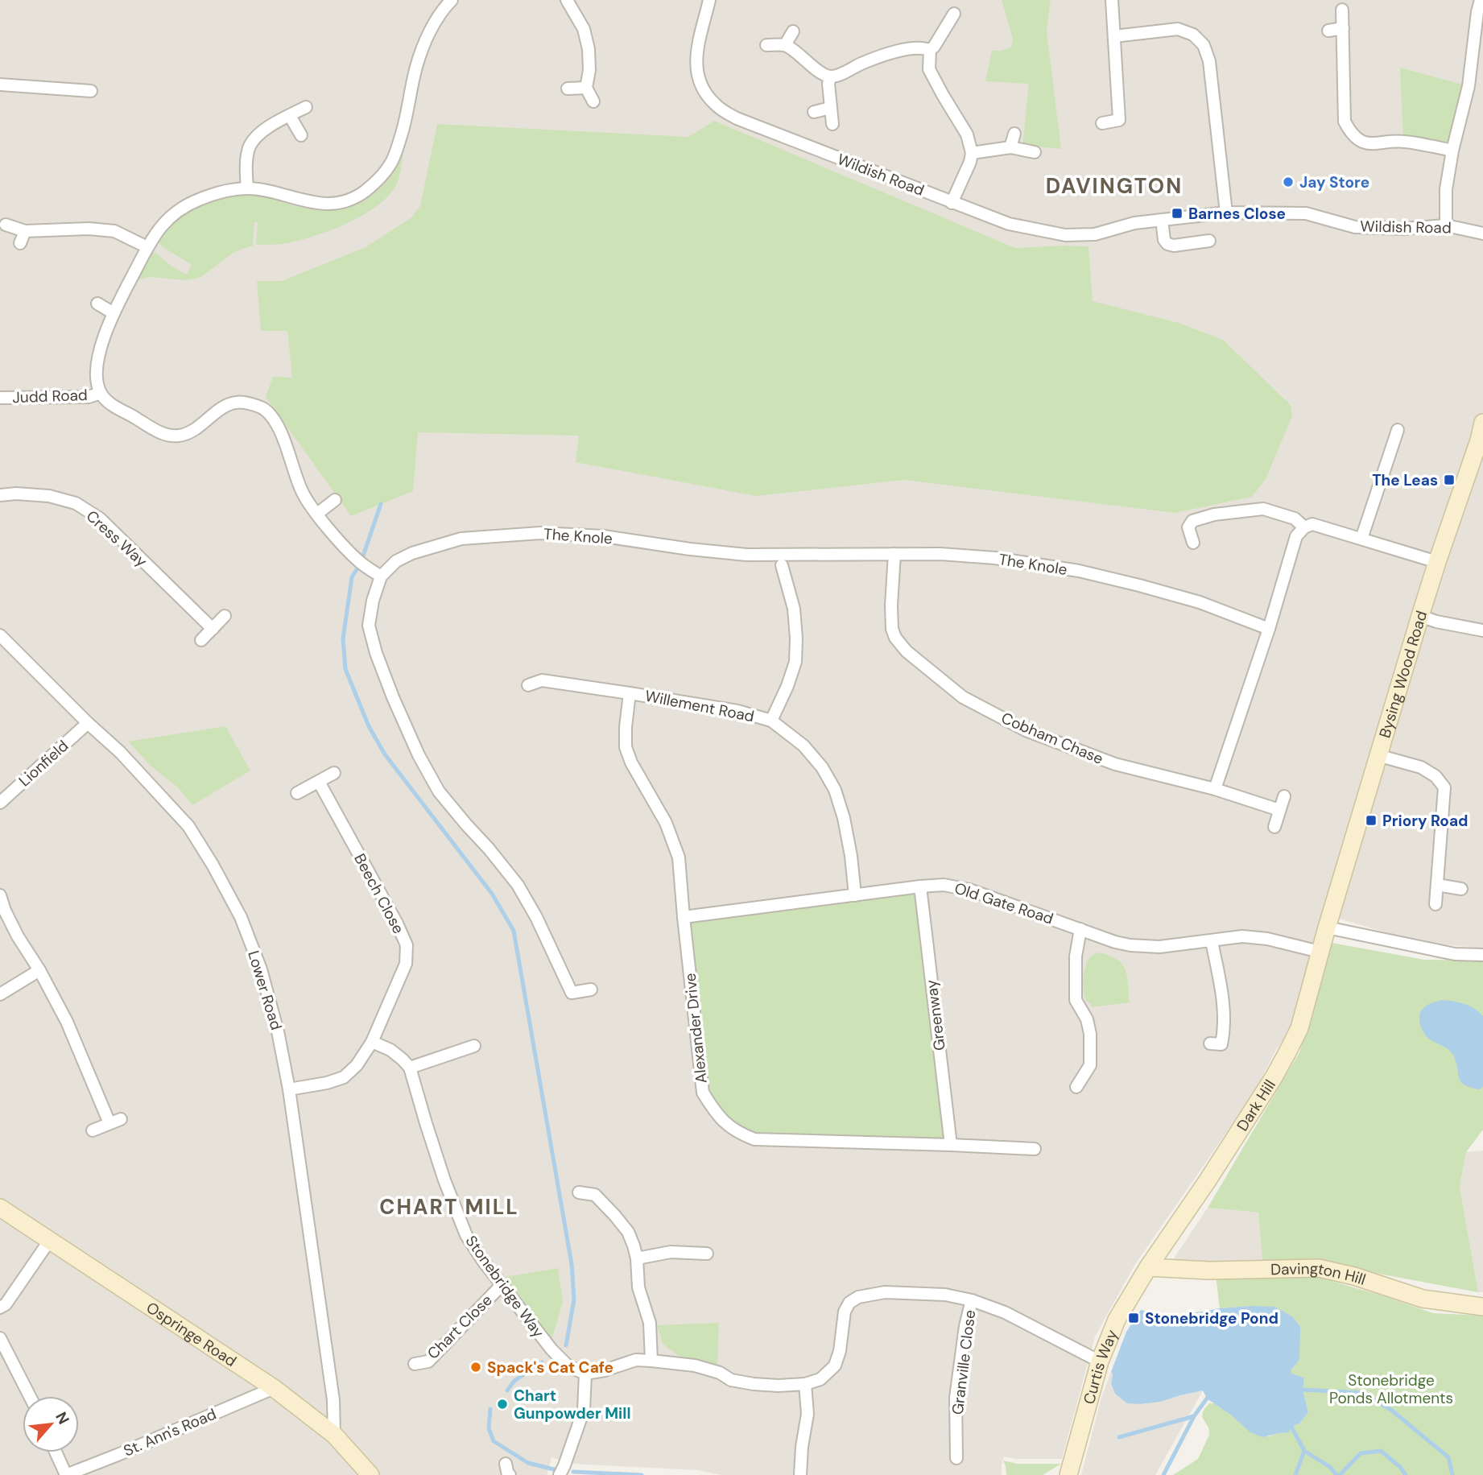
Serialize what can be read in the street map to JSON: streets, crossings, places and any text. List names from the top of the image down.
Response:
{
  "streets": {
    "street": [
      "Wildish Road",
      "Judd Road",
      "The Knole",
      "Cress Way",
      "Bysing Wood Road",
      "Willement Road",
      "Cobham Chase",
      "Lionfield",
      "Beech Close",
      "Old Gate Road",
      "Lower Road",
      "Greenway",
      "Alexander Drive",
      "Dark Hill",
      "Davington Hill",
      "Stonebridge Way",
      "Chart Close",
      "Ospringe Road",
      "Granville Close",
      "Curtis Way",
      "St. Ann's Road"
    ]
  },
  "crossings": [
    ["The Knole", "Cobham Chase"],
    ["Bysing Wood Road", "Dark Hill"],
    ["Willement Road", "Old Gate Road"],
    ["Willement Road", "Alexander Drive"],
    ["Lionfield", "Lower Road"],
    ["Beech Close", "Lower Road"],
    ["Old Gate Road", "Greenway"],
    ["Old Gate Road", "Alexander Drive"],
    ["Old Gate Road", "Dark Hill"],
    ["Lower Road", "Ospringe Road"],
    ["Greenway", "Alexander Drive"],
    ["Dark Hill", "Davington Hill"],
    ["Dark Hill", "Curtis Way"],
    ["Davington Hill", "Curtis Way"],
    ["Stonebridge Way", "Chart Close"],
    ["Ospringe Road", "St. Ann's Road"]
  ],
  "districts": ["DAVINGTON", "CHART MILL"],
  "parks": ["Stonebridge Ponds Allotments"],
  "places": {
    "other": ["Jay Store", "Spack's Cat Cafe", "Chart Gunpowder Mill"],
    "transit": [
      "Barnes Close",
      "The Leas",
      "Priory Road",
      "Stonebridge Pond"
    ]
  },
  "north": "top right"
}
